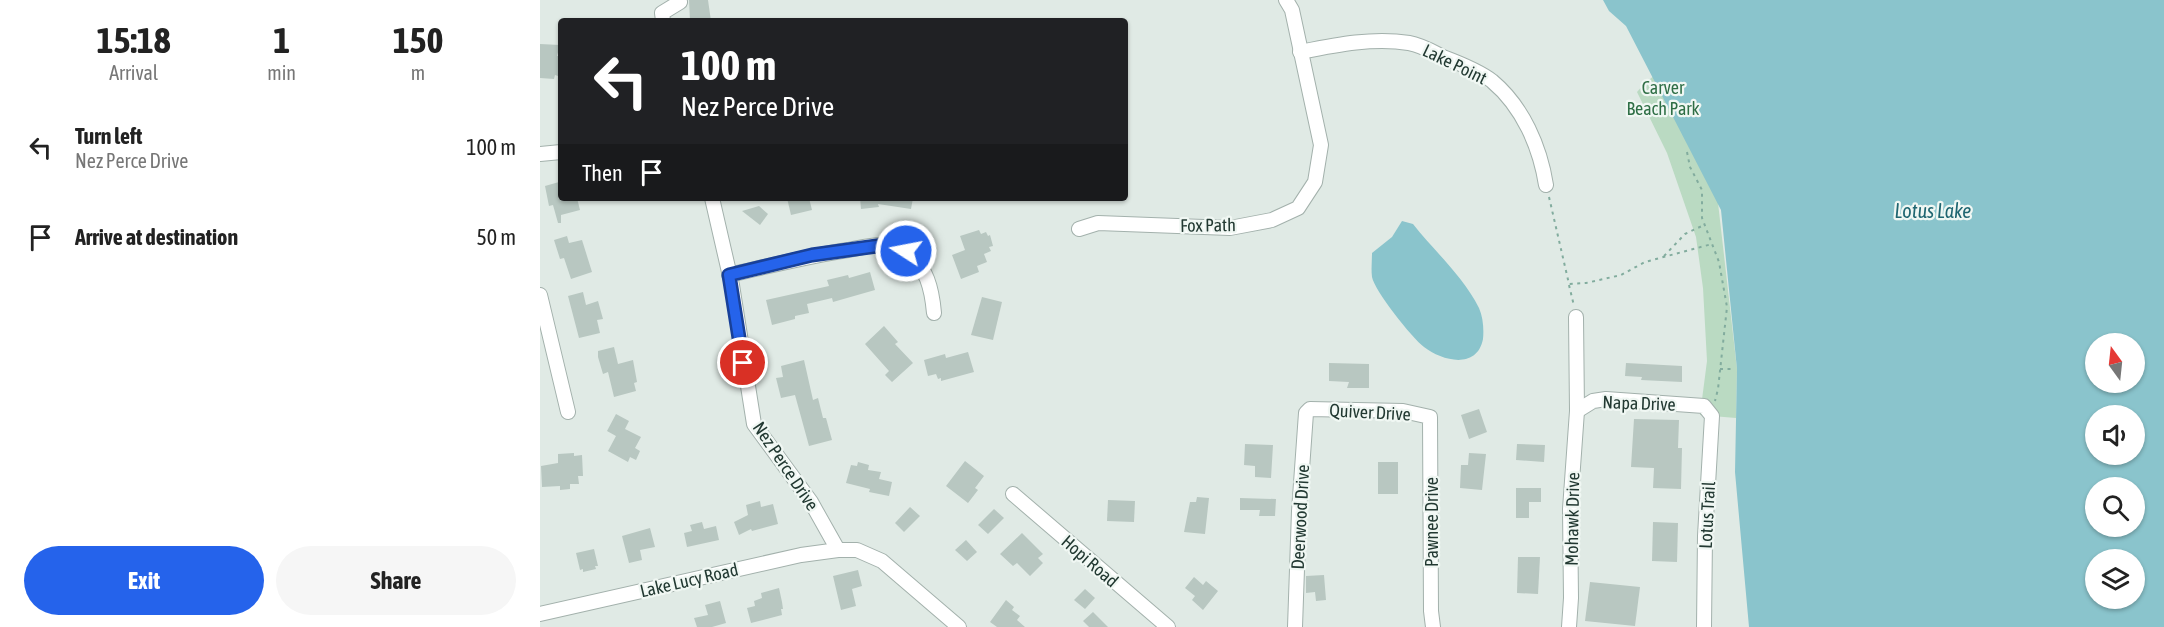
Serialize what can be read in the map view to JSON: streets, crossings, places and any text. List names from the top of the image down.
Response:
{
  "streets": {
    "street": [
      "Lake Point",
      "Fox Path",
      "Napa Drive",
      "Quiver Drive",
      "Nez Perce Drive",
      "Lotus Trail",
      "Deerwood Drive",
      "Mohawk Drive",
      "Pawnee Drive",
      "Hopi Road",
      "Lake Lucy Road"
    ]
  },
  "crossings": [
    ["Lake Point", "Fox Path"],
    ["Napa Drive", "Lotus Trail"],
    ["Napa Drive", "Mohawk Drive"],
    ["Quiver Drive", "Deerwood Drive"],
    ["Quiver Drive", "Pawnee Drive"],
    ["Nez Perce Drive", "Lake Lucy Road"]
  ],
  "water": ["Lotus Lake"],
  "parks": ["Carver Beach Park"],
  "north": "top",
  "page": {
    "eta": [
      "15:18",
      "Arrival",
      "1",
      "min",
      "150",
      "m"
    ],
    "turn": ["100 m", "Nez Perce Drive"],
    "list": [
      {
        "name": "Turn left",
        "note": "Nez Perce Drive",
        "value": "100 m"
      },
      {
        "name": "Arrive at destination",
        "value": "50 m"
      }
    ],
    "then": "Then",
    "buttons": ["Exit", "Share"]
  }
}
